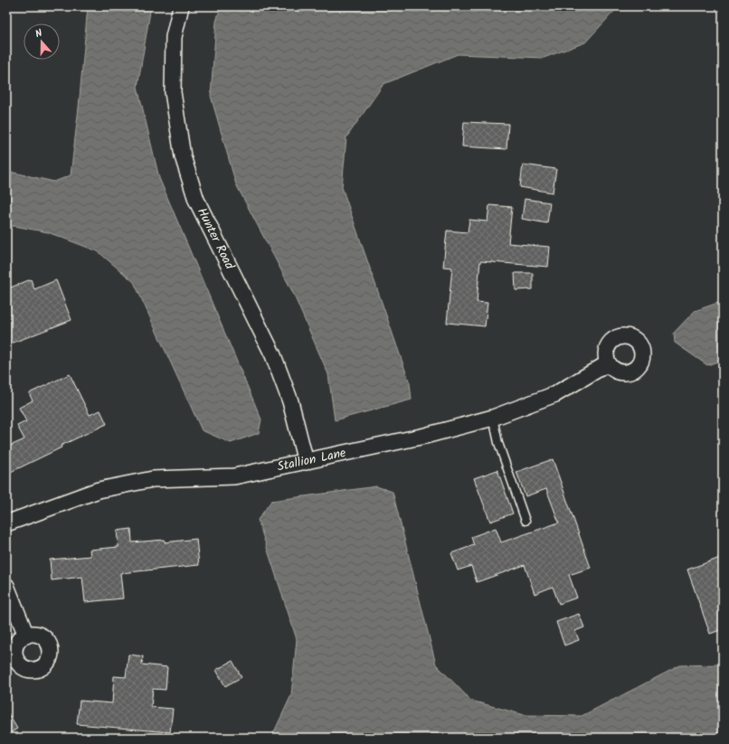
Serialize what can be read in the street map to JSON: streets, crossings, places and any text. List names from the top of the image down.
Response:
{
  "streets": {
    "street": ["Hunter Road", "Stallion Lane"]
  },
  "crossings": [
    ["Hunter Road", "Stallion Lane"]
  ],
  "north": "top"
}
